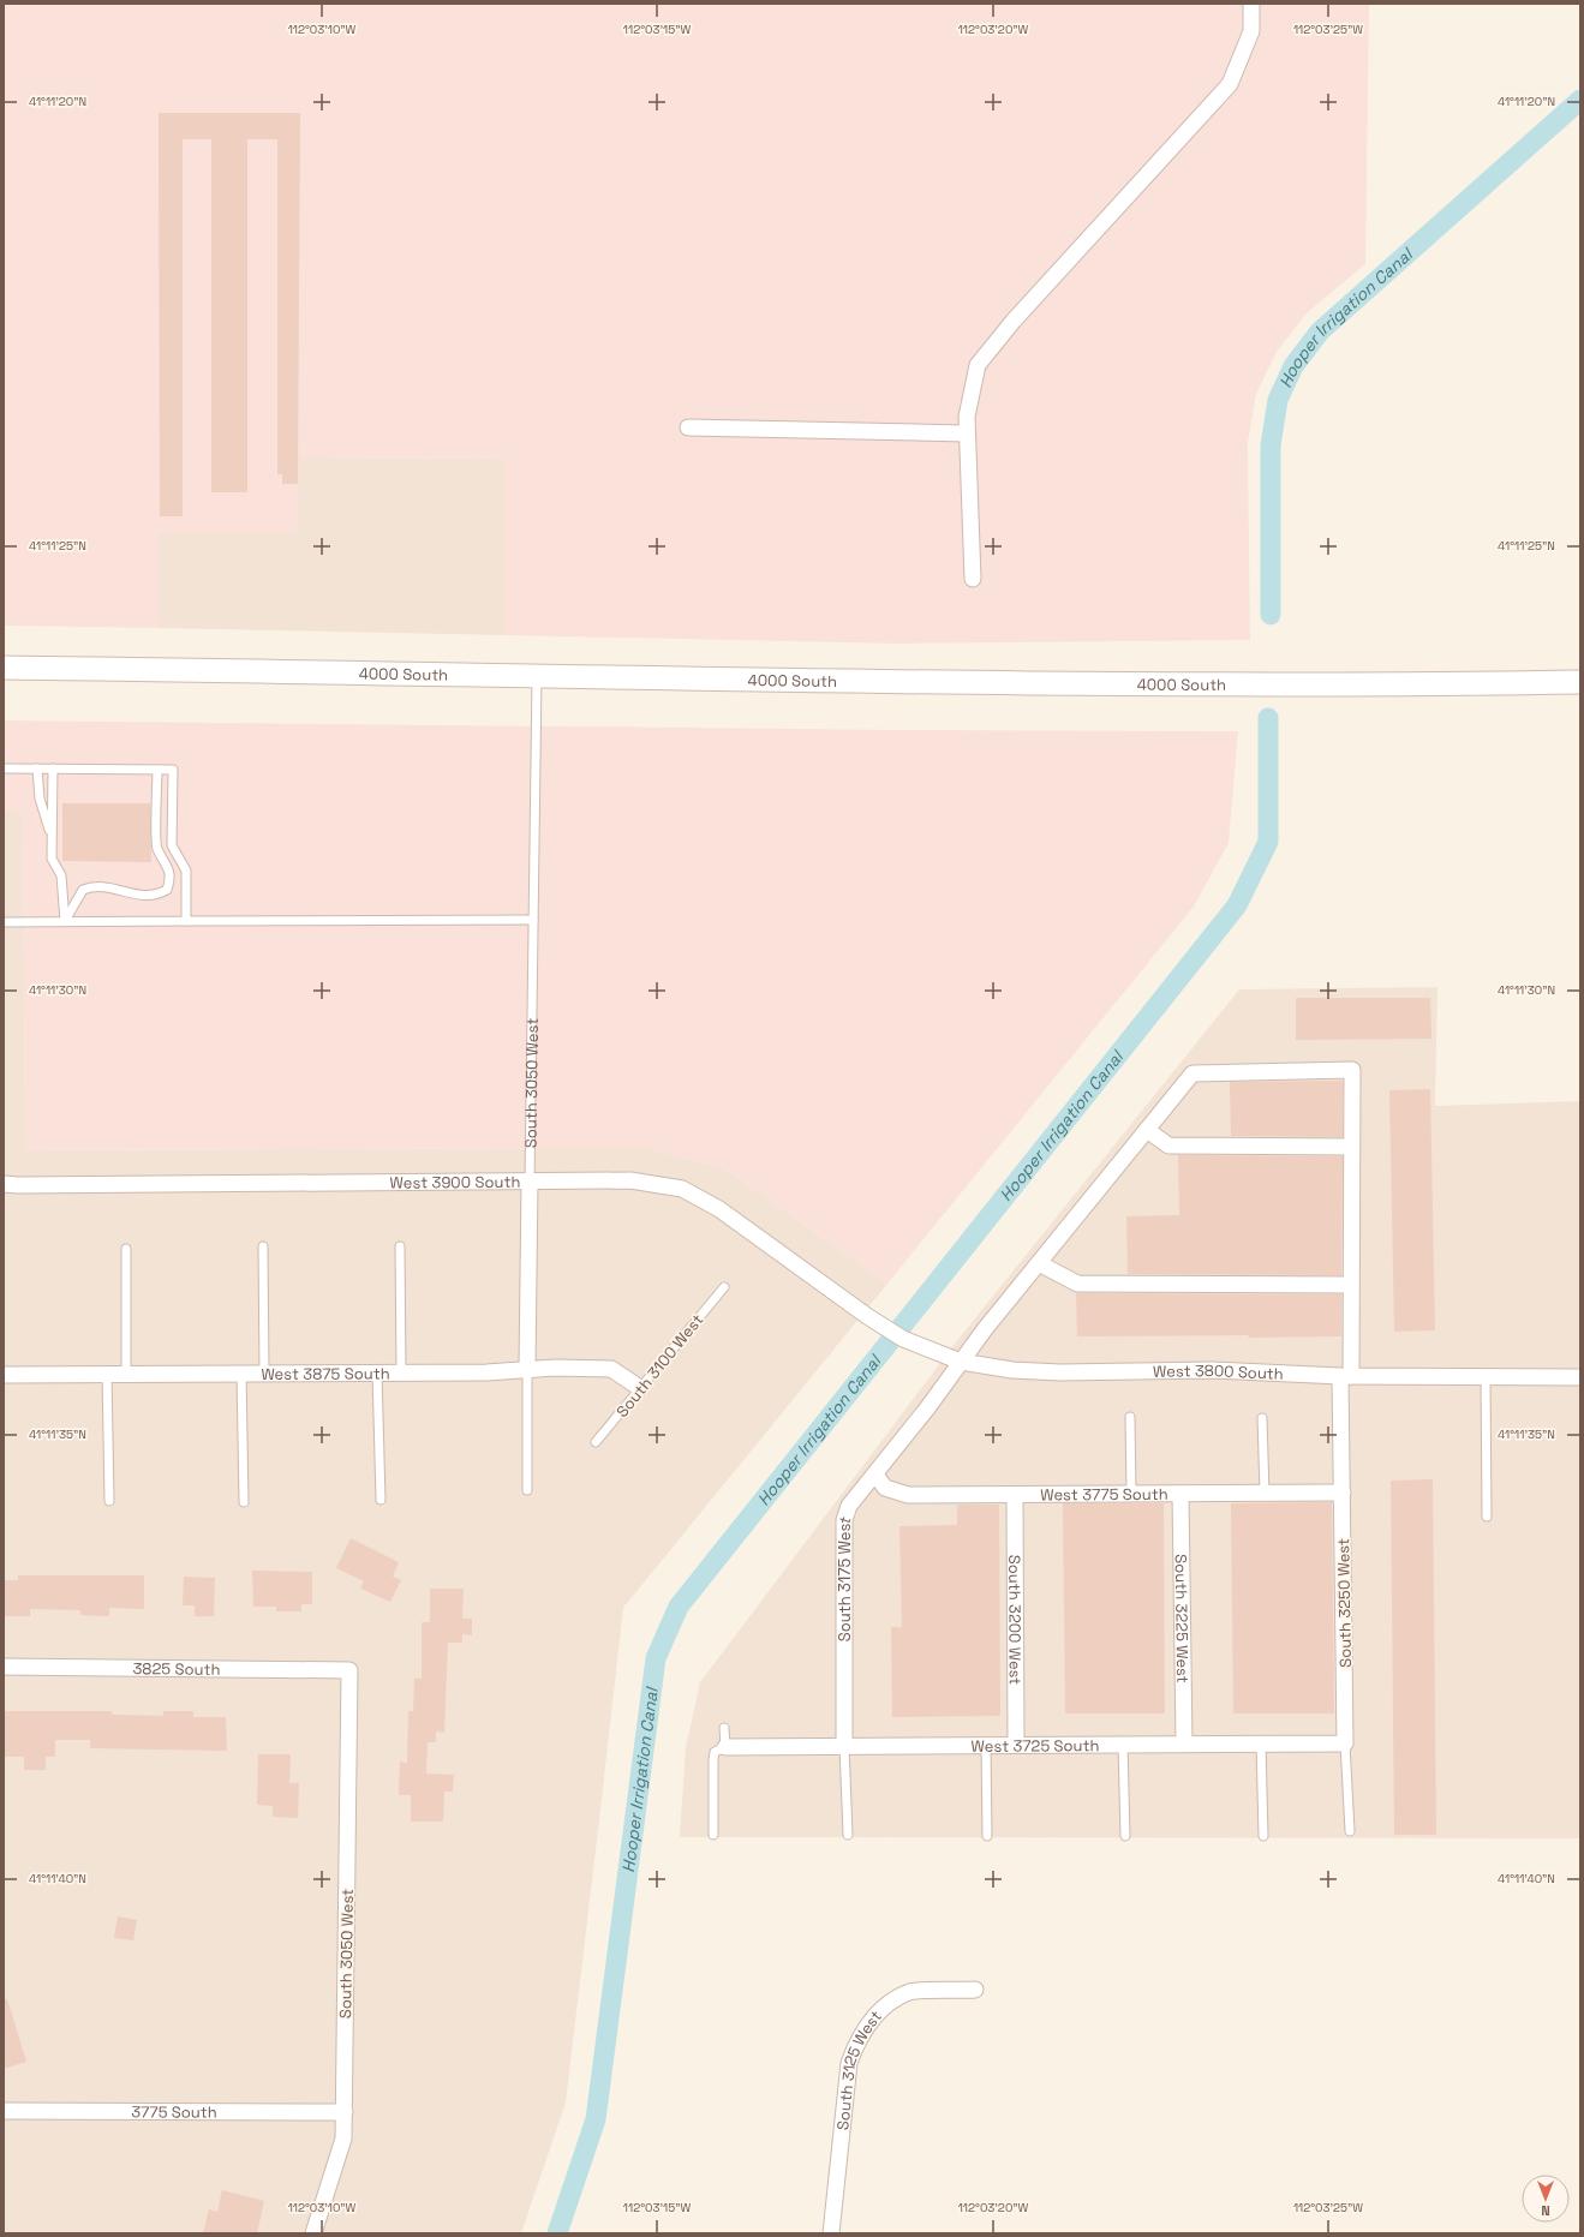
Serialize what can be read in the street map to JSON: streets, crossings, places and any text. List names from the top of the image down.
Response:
{
  "streets": {
    "main road": ["4000 South"],
    "street": [
      "South 3050 West",
      "West 3900 South",
      "West 3875 South",
      "West 3800 South",
      "West 3775 South",
      "South 3175 West",
      "South 3250 West",
      "South 3225 West",
      "South 3200 West",
      "3825 South",
      "West 3725 South",
      "South 3125 West",
      "3775 South"
    ],
    "lane": ["South 3100 West"]
  },
  "crossings": [
    ["4000 South", "South 3050 West"],
    ["South 3050 West", "West 3900 South"],
    ["South 3050 West", "West 3875 South"],
    ["South 3050 West", "3825 South"],
    ["South 3050 West", "3775 South"],
    ["West 3900 South", "West 3800 South"],
    ["South 3100 West", "West 3875 South"],
    ["West 3800 South", "South 3175 West"],
    ["West 3800 South", "South 3250 West"],
    ["West 3775 South", "South 3175 West"],
    ["West 3775 South", "South 3250 West"],
    ["West 3775 South", "South 3225 West"],
    ["West 3775 South", "South 3200 West"],
    ["South 3175 West", "South 3250 West"],
    ["South 3175 West", "West 3725 South"],
    ["South 3250 West", "West 3725 South"],
    ["South 3225 West", "West 3725 South"],
    ["South 3200 West", "West 3725 South"]
  ],
  "water": ["Hooper Irrigation Canal"],
  "north": "bottom",
  "coordinates": [
    "112°03'10\"W",
    "112°03'15\"W",
    "112°03'20\"W",
    "112°03'25\"W",
    "41°11'20\"N",
    "41°11'25\"N",
    "41°11'30\"N",
    "41°11'35\"N",
    "41°11'40\"N"
  ]
}
